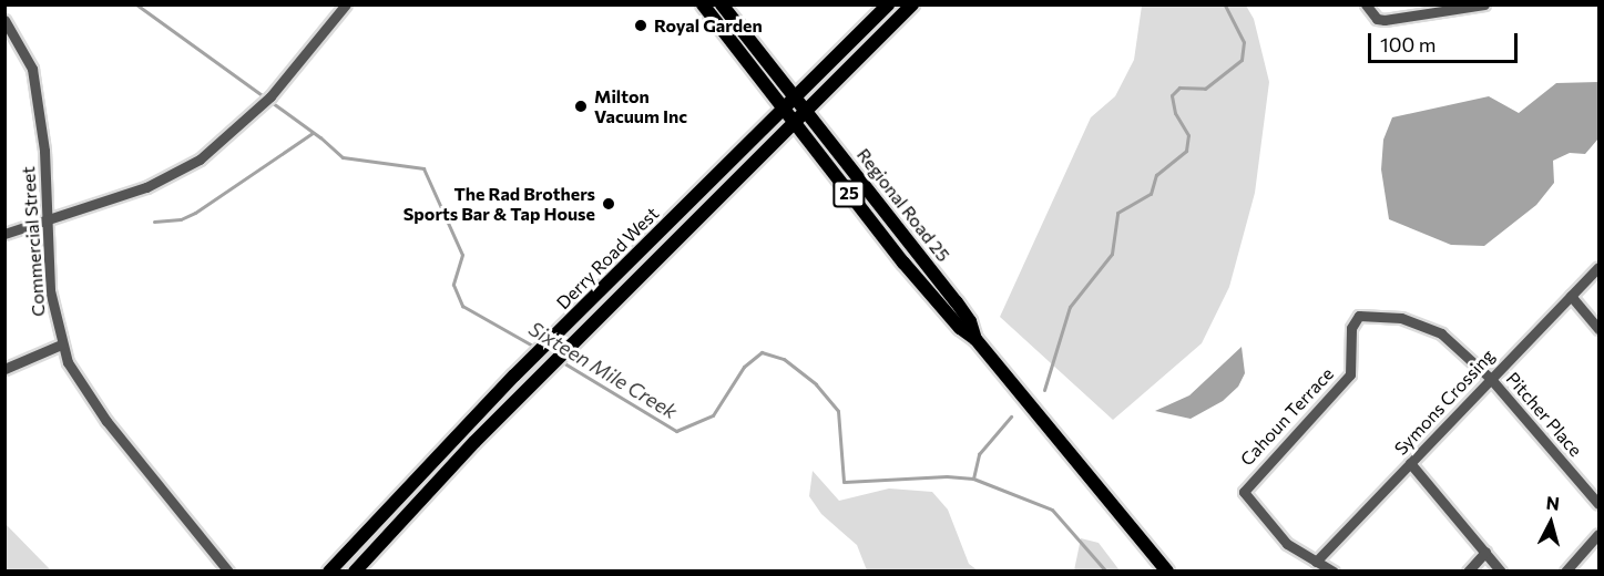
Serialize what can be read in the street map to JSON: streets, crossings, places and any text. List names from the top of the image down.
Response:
{
  "streets": {
    "main road": ["25", "Regional Road 25", "Derry Road West"],
    "street": [
      "Commercial Street",
      "Symons Crossing",
      "Pitcher Place",
      "Cahoun Terrace"
    ]
  },
  "crossings": [
    ["25", "Regional Road 25"],
    ["25", "Derry Road West"],
    ["Regional Road 25", "Derry Road West"],
    ["Symons Crossing", "Pitcher Place"],
    ["Symons Crossing", "Cahoun Terrace"],
    ["Pitcher Place", "Cahoun Terrace"]
  ],
  "water": ["Sixteen Mile Creek"],
  "places": ["Royal Garden", "Milton Vacuum Inc", "The Rad Brothers Sports Bar & Tap House"],
  "scale_bar": "100 m",
  "north": "top"
}
